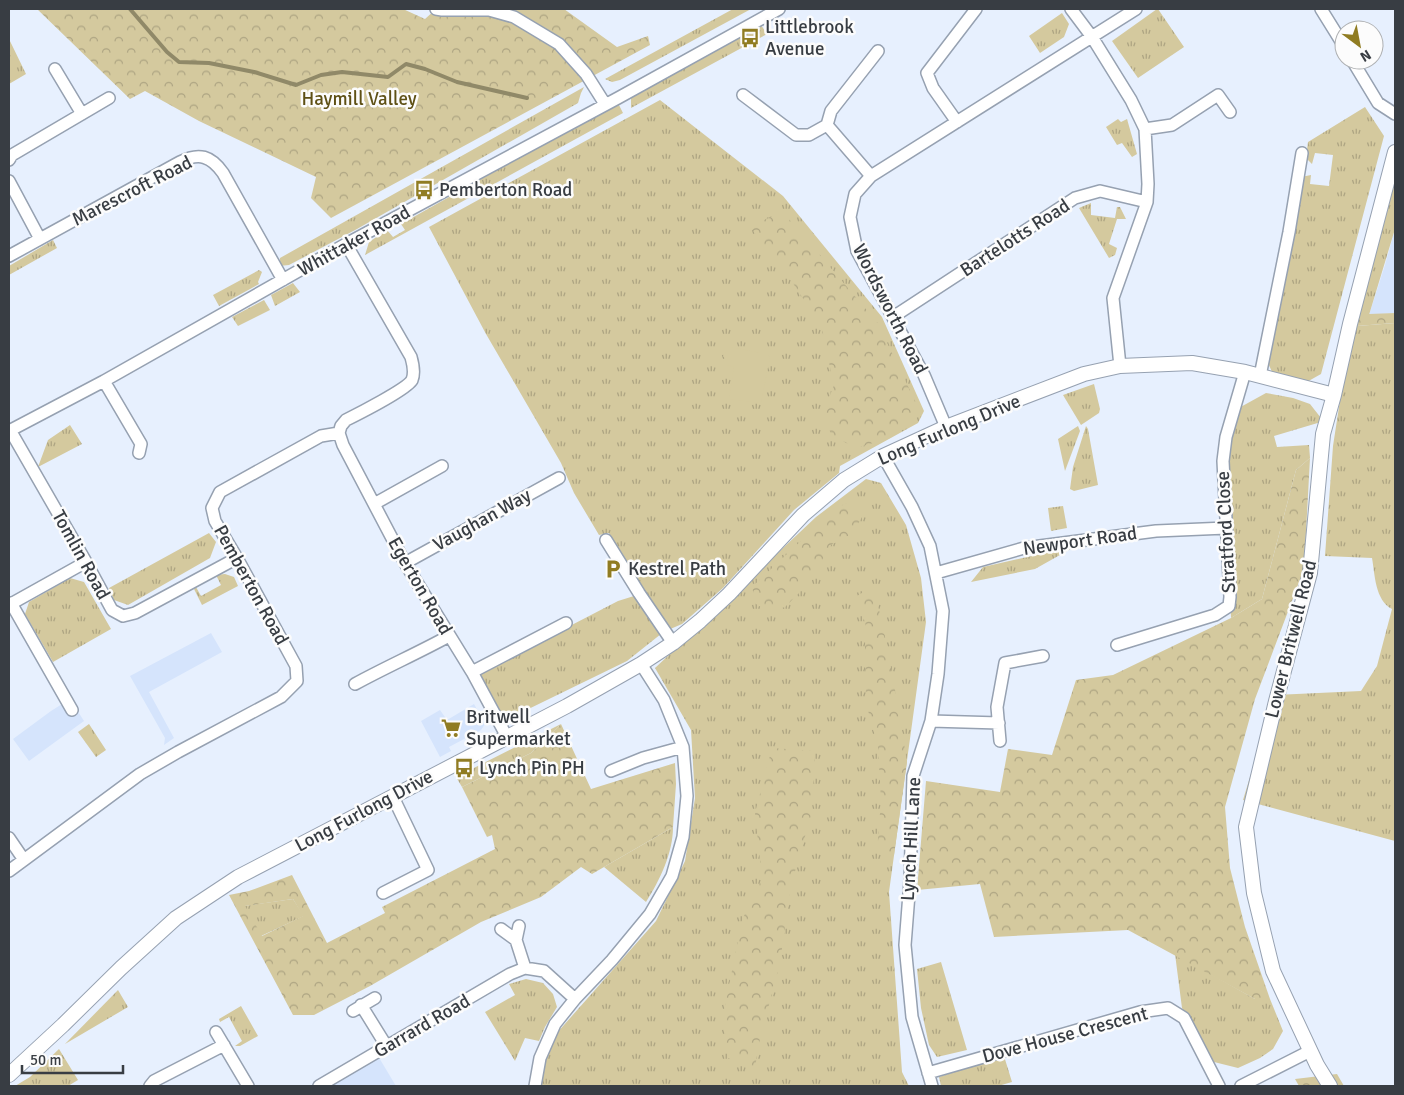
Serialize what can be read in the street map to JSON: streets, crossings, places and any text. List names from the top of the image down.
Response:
{
  "streets": {
    "street": [
      "Marescroft Road",
      "Bartelotts Road",
      "Whittaker Road",
      "Wordsworth Road",
      "Long Furlong Drive",
      "Vaughan Way",
      "Stratford Close",
      "Newport Road",
      "Tomlin Road",
      "Pemberton Road",
      "Egerton Road",
      "Lower Britwell Road",
      "Lynch Hill Lane",
      "Garrard Road",
      "Dove House Crescent"
    ]
  },
  "crossings": [
    ["Marescroft Road", "Whittaker Road"],
    ["Bartelotts Road", "Wordsworth Road"],
    ["Whittaker Road", "Tomlin Road"],
    ["Wordsworth Road", "Long Furlong Drive"],
    ["Long Furlong Drive", "Stratford Close"],
    ["Long Furlong Drive", "Egerton Road"],
    ["Long Furlong Drive", "Lower Britwell Road"],
    ["Long Furlong Drive", "Lynch Hill Lane"],
    ["Vaughan Way", "Egerton Road"],
    ["Stratford Close", "Newport Road"],
    ["Newport Road", "Lynch Hill Lane"],
    ["Tomlin Road", "Pemberton Road"],
    ["Pemberton Road", "Egerton Road"],
    ["Lynch Hill Lane", "Dove House Crescent"]
  ],
  "parks": ["Haymill Valley"],
  "places": {
    "bus stop": ["Littlebrook Avenue", "Pemberton Road", "Lynch Pin PH"],
    "parking": ["Kestrel Path"],
    "supermarket": ["Britwell Supermarket"]
  },
  "scale_bar": "50 m",
  "north": "bottom right"
}
